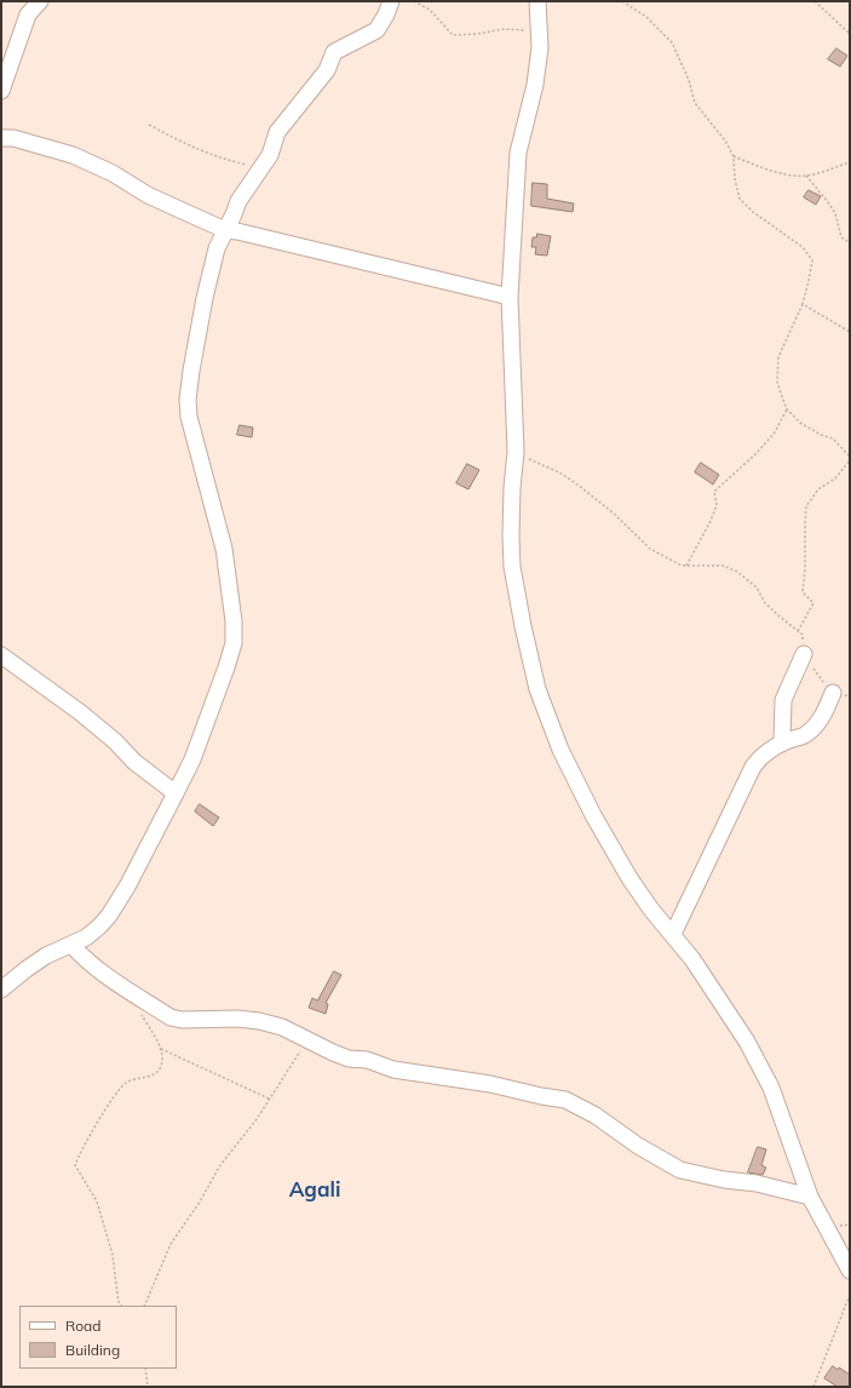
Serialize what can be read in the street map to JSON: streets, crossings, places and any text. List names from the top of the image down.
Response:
{
  "districts": ["Agali"],
  "legend": ["Road", "Building"]
}
